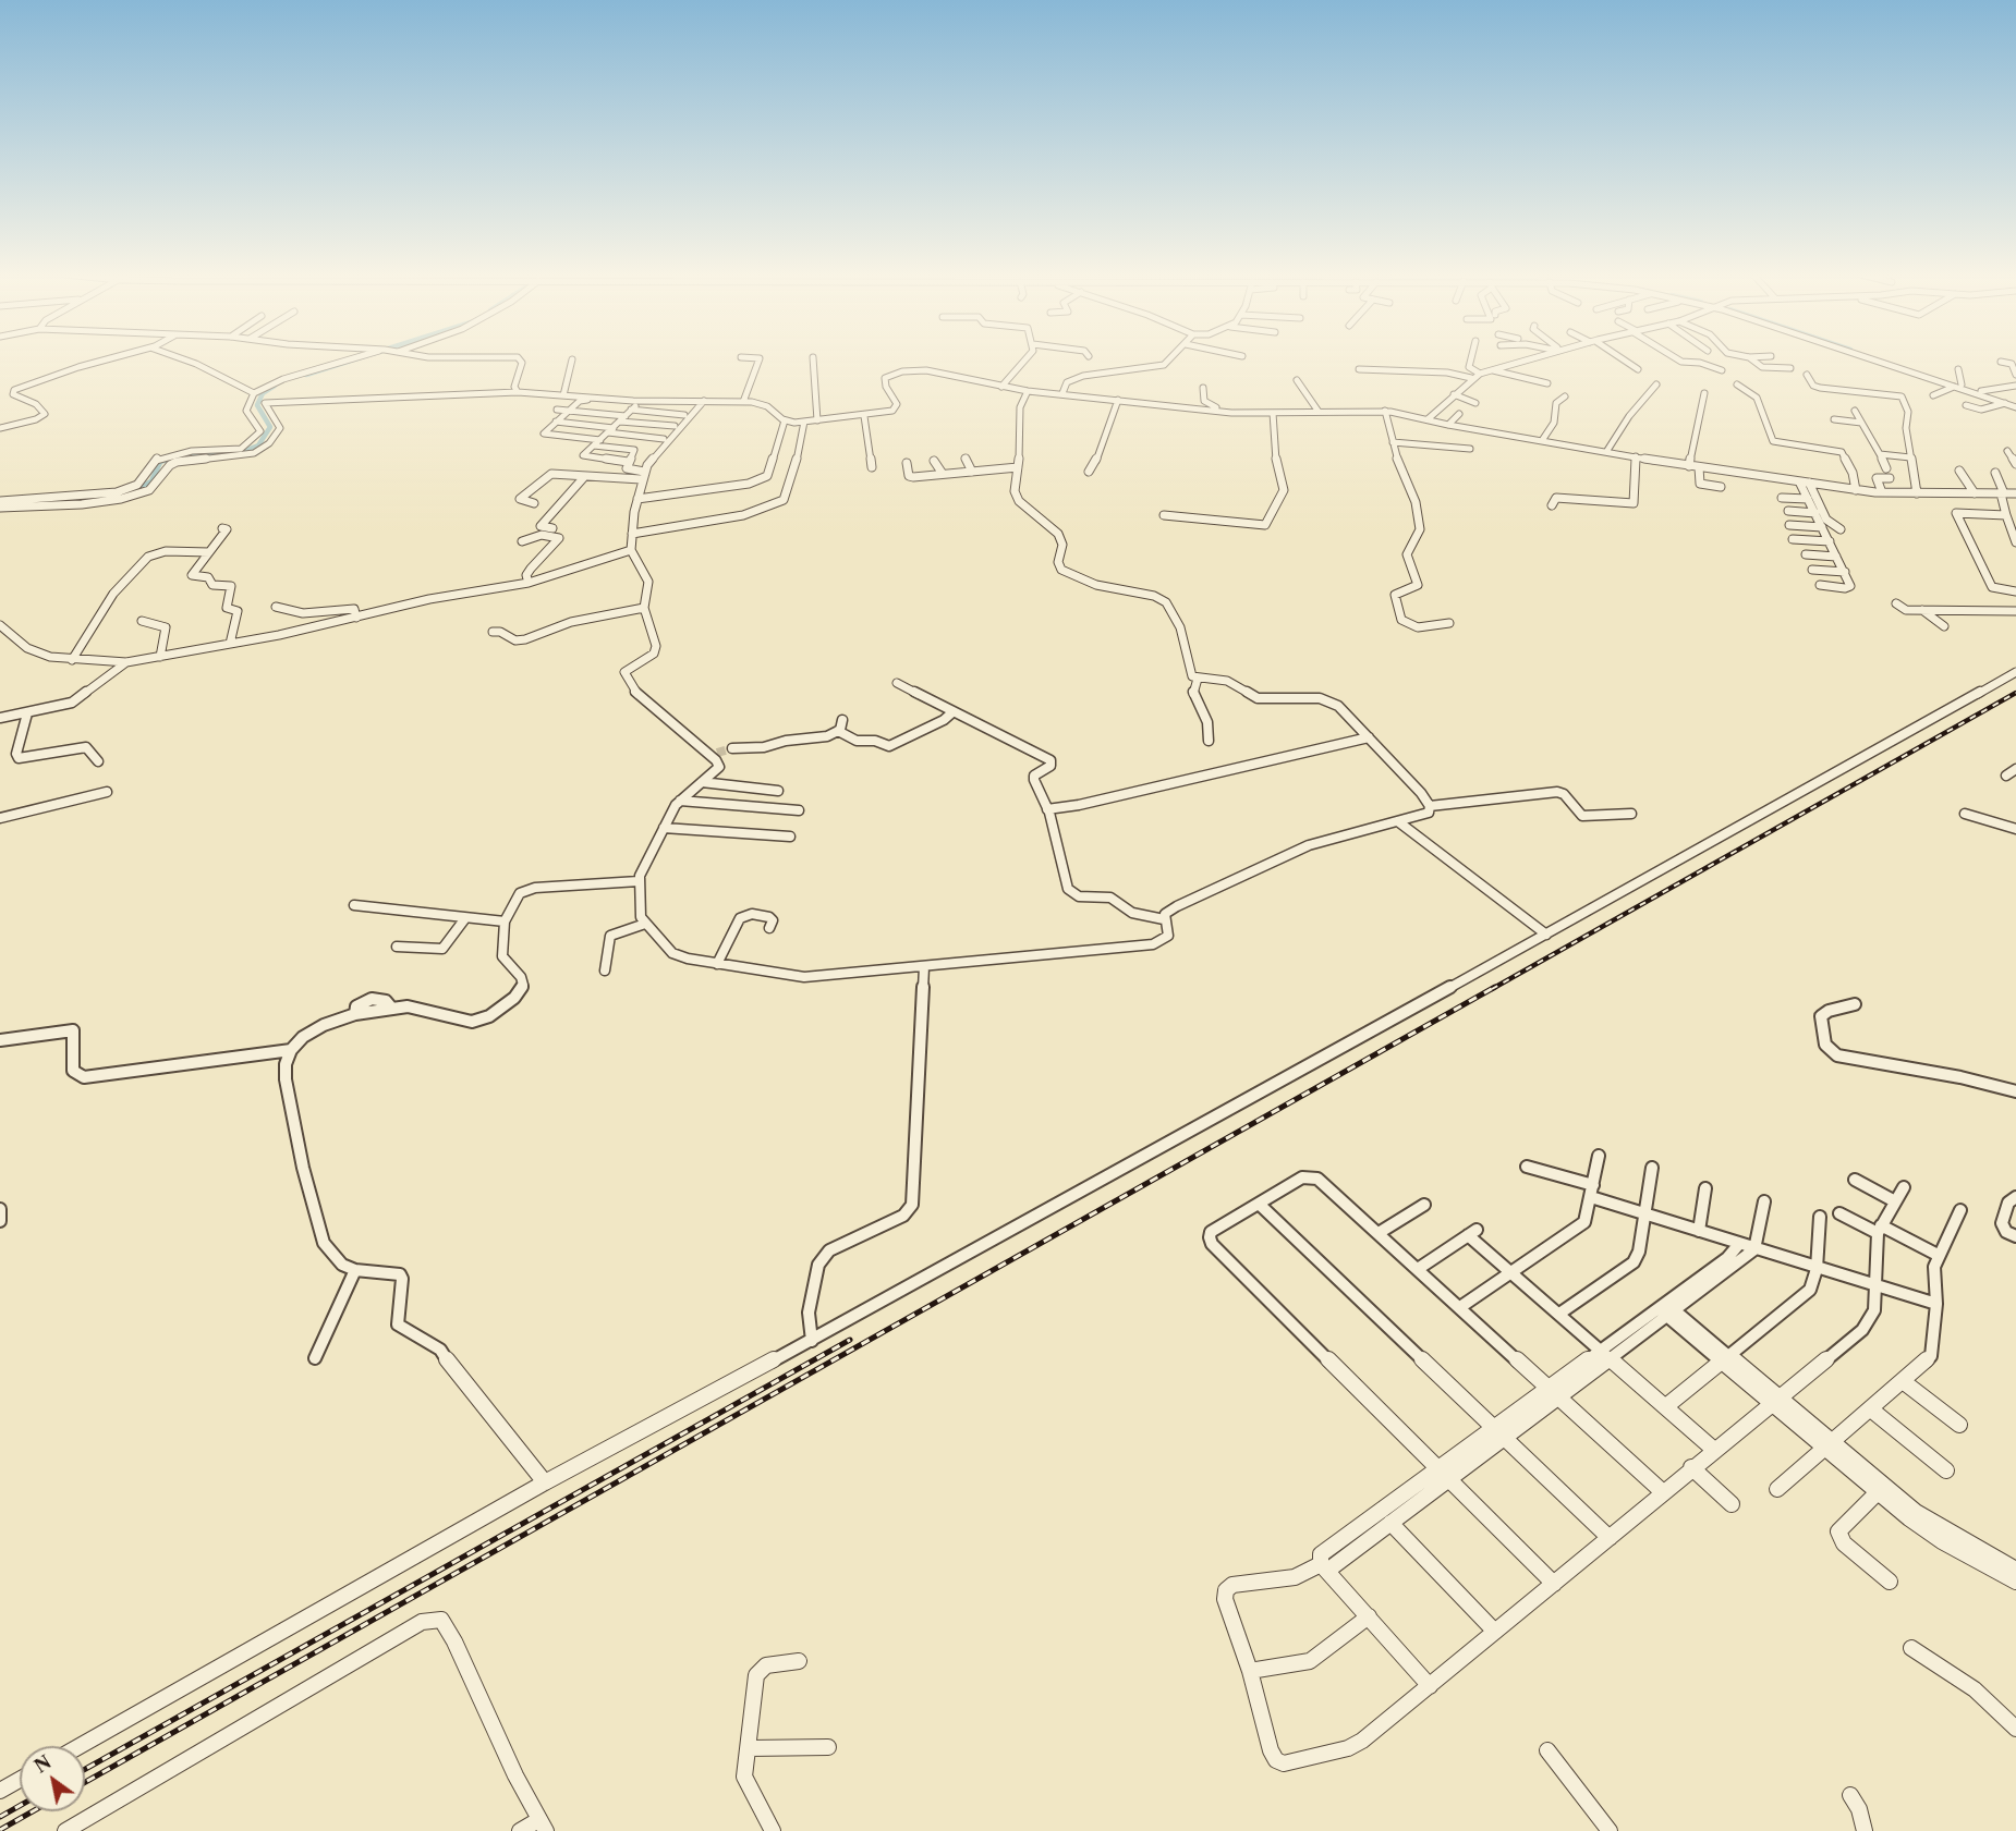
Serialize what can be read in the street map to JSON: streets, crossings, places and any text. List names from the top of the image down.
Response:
{
  "north": "top left"
}
